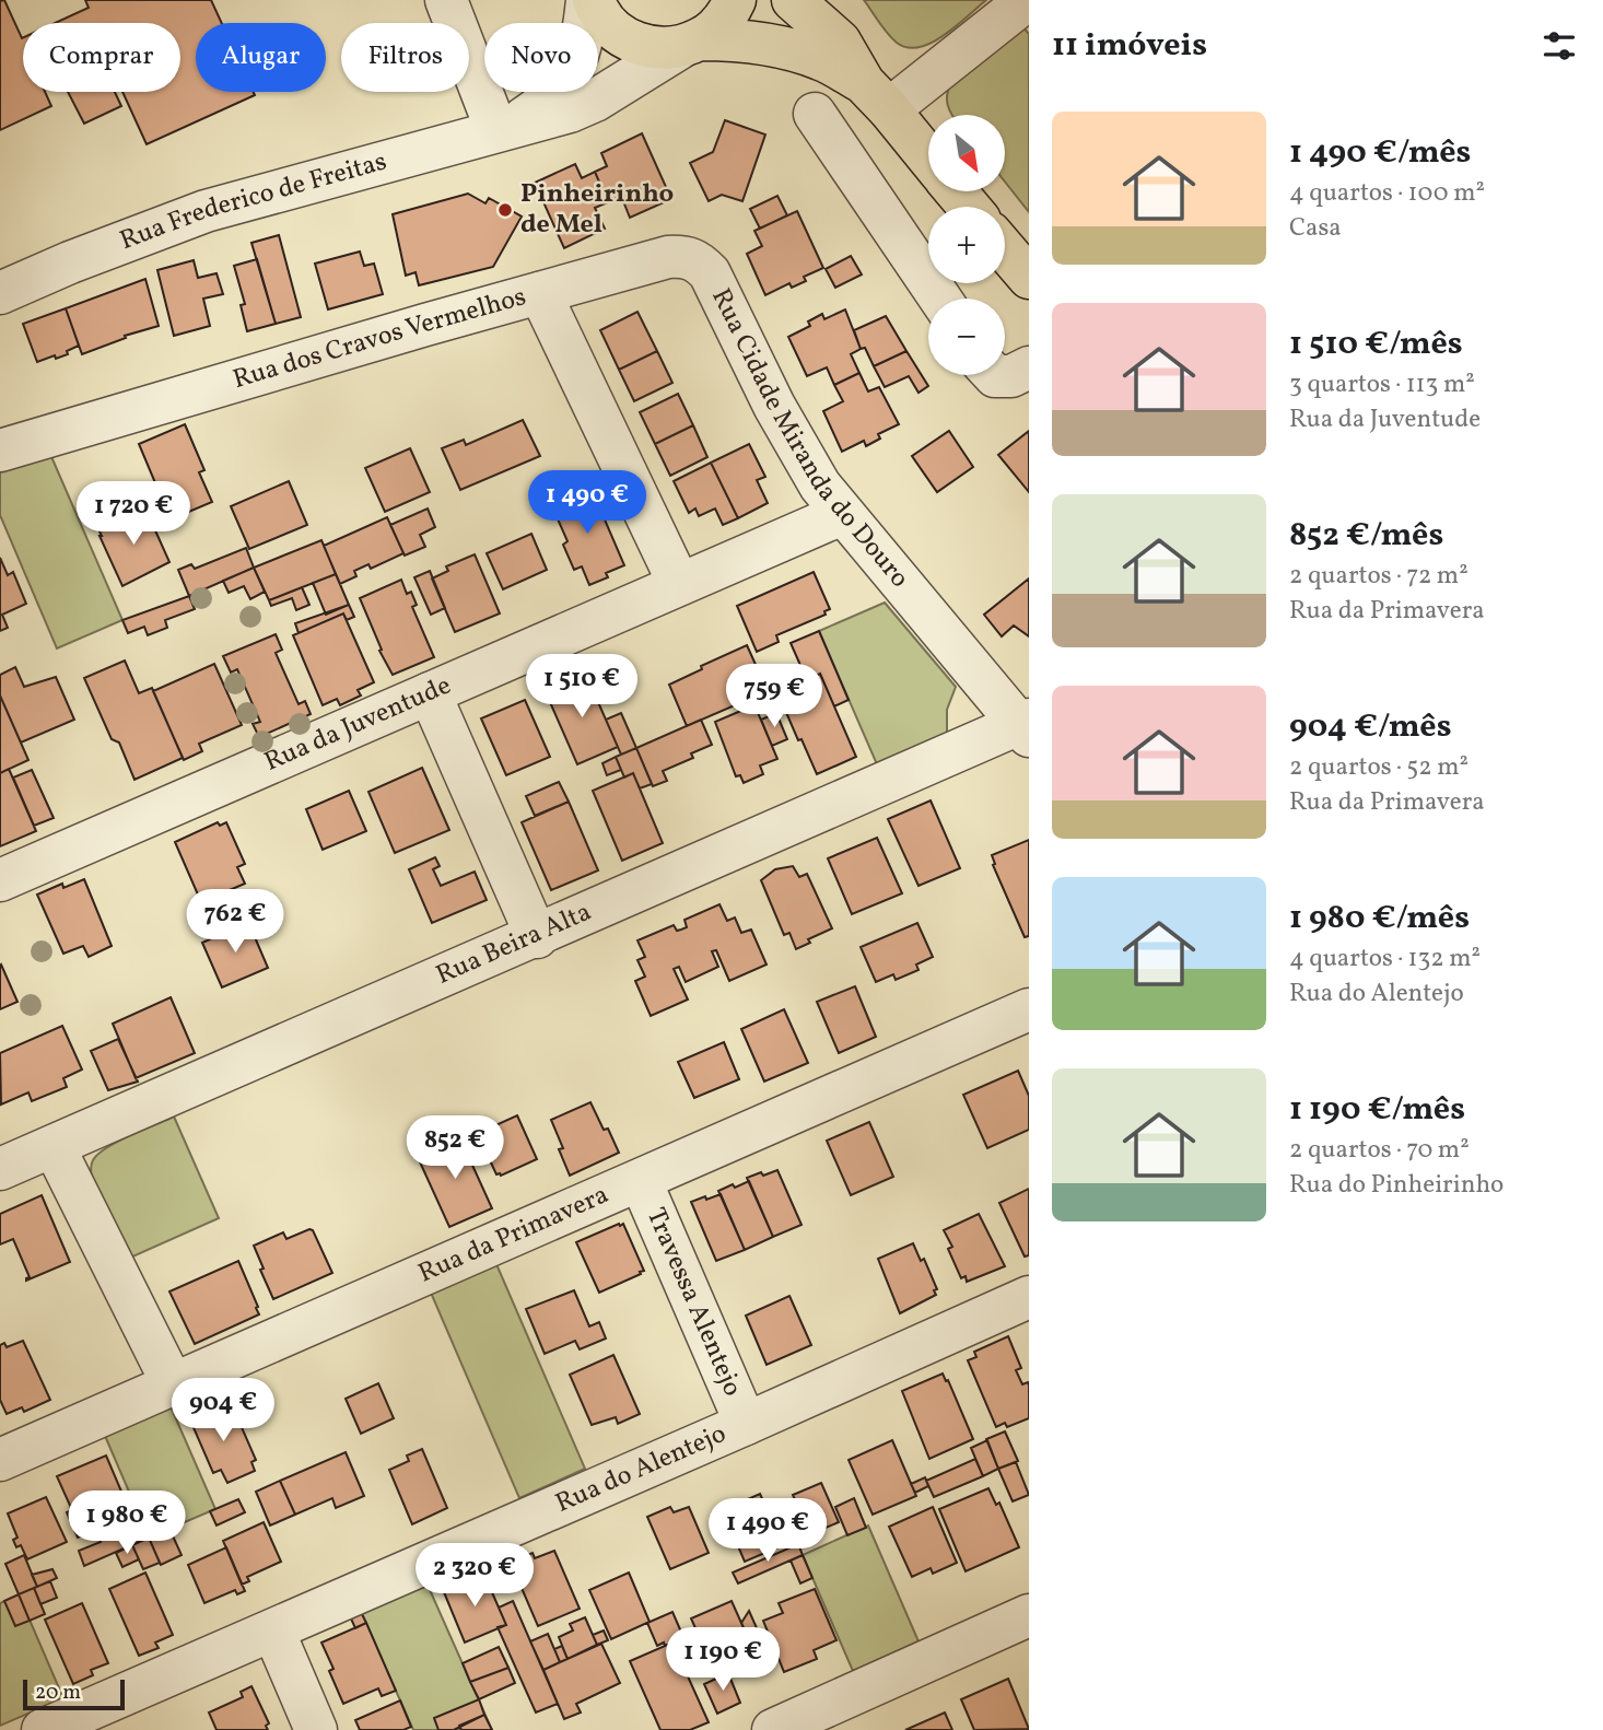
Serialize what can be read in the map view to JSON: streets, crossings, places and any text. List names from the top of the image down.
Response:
{
  "streets": {
    "street": [
      "Rua Frederico de Freitas",
      "Rua dos Cravos Vermelhos",
      "Rua Cidade Miranda do Douro",
      "Rua da Juventude",
      "Rua Beira Alta",
      "Rua da Primavera",
      "Travessa Alentejo",
      "Rua do Alentejo"
    ]
  },
  "crossings": [
    ["Rua dos Cravos Vermelhos", "Rua Cidade Miranda do Douro"],
    ["Rua dos Cravos Vermelhos", "Rua da Juventude"],
    ["Rua Cidade Miranda do Douro", "Rua da Juventude"],
    ["Rua Cidade Miranda do Douro", "Rua Beira Alta"],
    ["Rua da Primavera", "Travessa Alentejo"],
    ["Travessa Alentejo", "Rua do Alentejo"]
  ],
  "places": ["Pinheirinho de Mel"],
  "scale_bar": "20 m",
  "north": "bottom right",
  "page": {
    "heading": "11 imóveis",
    "chip": [
      "Comprar",
      "Alugar",
      "Filtros",
      "Novo"
    ],
    "list": [
      {
        "name": "1 490 €/mês",
        "note": "4 quartos · 100 m² · Casa"
      },
      {
        "name": "1 510 €/mês",
        "note": "3 quartos · 113 m² · Rua da Juventude"
      },
      {
        "name": "852 €/mês",
        "note": "2 quartos · 72 m² · Rua da Primavera"
      },
      {
        "name": "904 €/mês",
        "note": "2 quartos · 52 m² · Rua da Primavera"
      },
      {
        "name": "1 980 €/mês",
        "note": "4 quartos · 132 m² · Rua do Alentejo"
      },
      {
        "name": "1 190 €/mês",
        "note": "2 quartos · 70 m² · Rua do Pinheirinho"
      }
    ],
    "map_buttons": ["+", "−"],
    "price": [
      "1 490 €",
      "1 720 €",
      "1 510 €",
      "759 €",
      "762 €",
      "852 €",
      "904 €",
      "1 980 €",
      "1 490 €",
      "2 320 €",
      "1 190 €"
    ],
    "scale": "20 m"
  }
}
